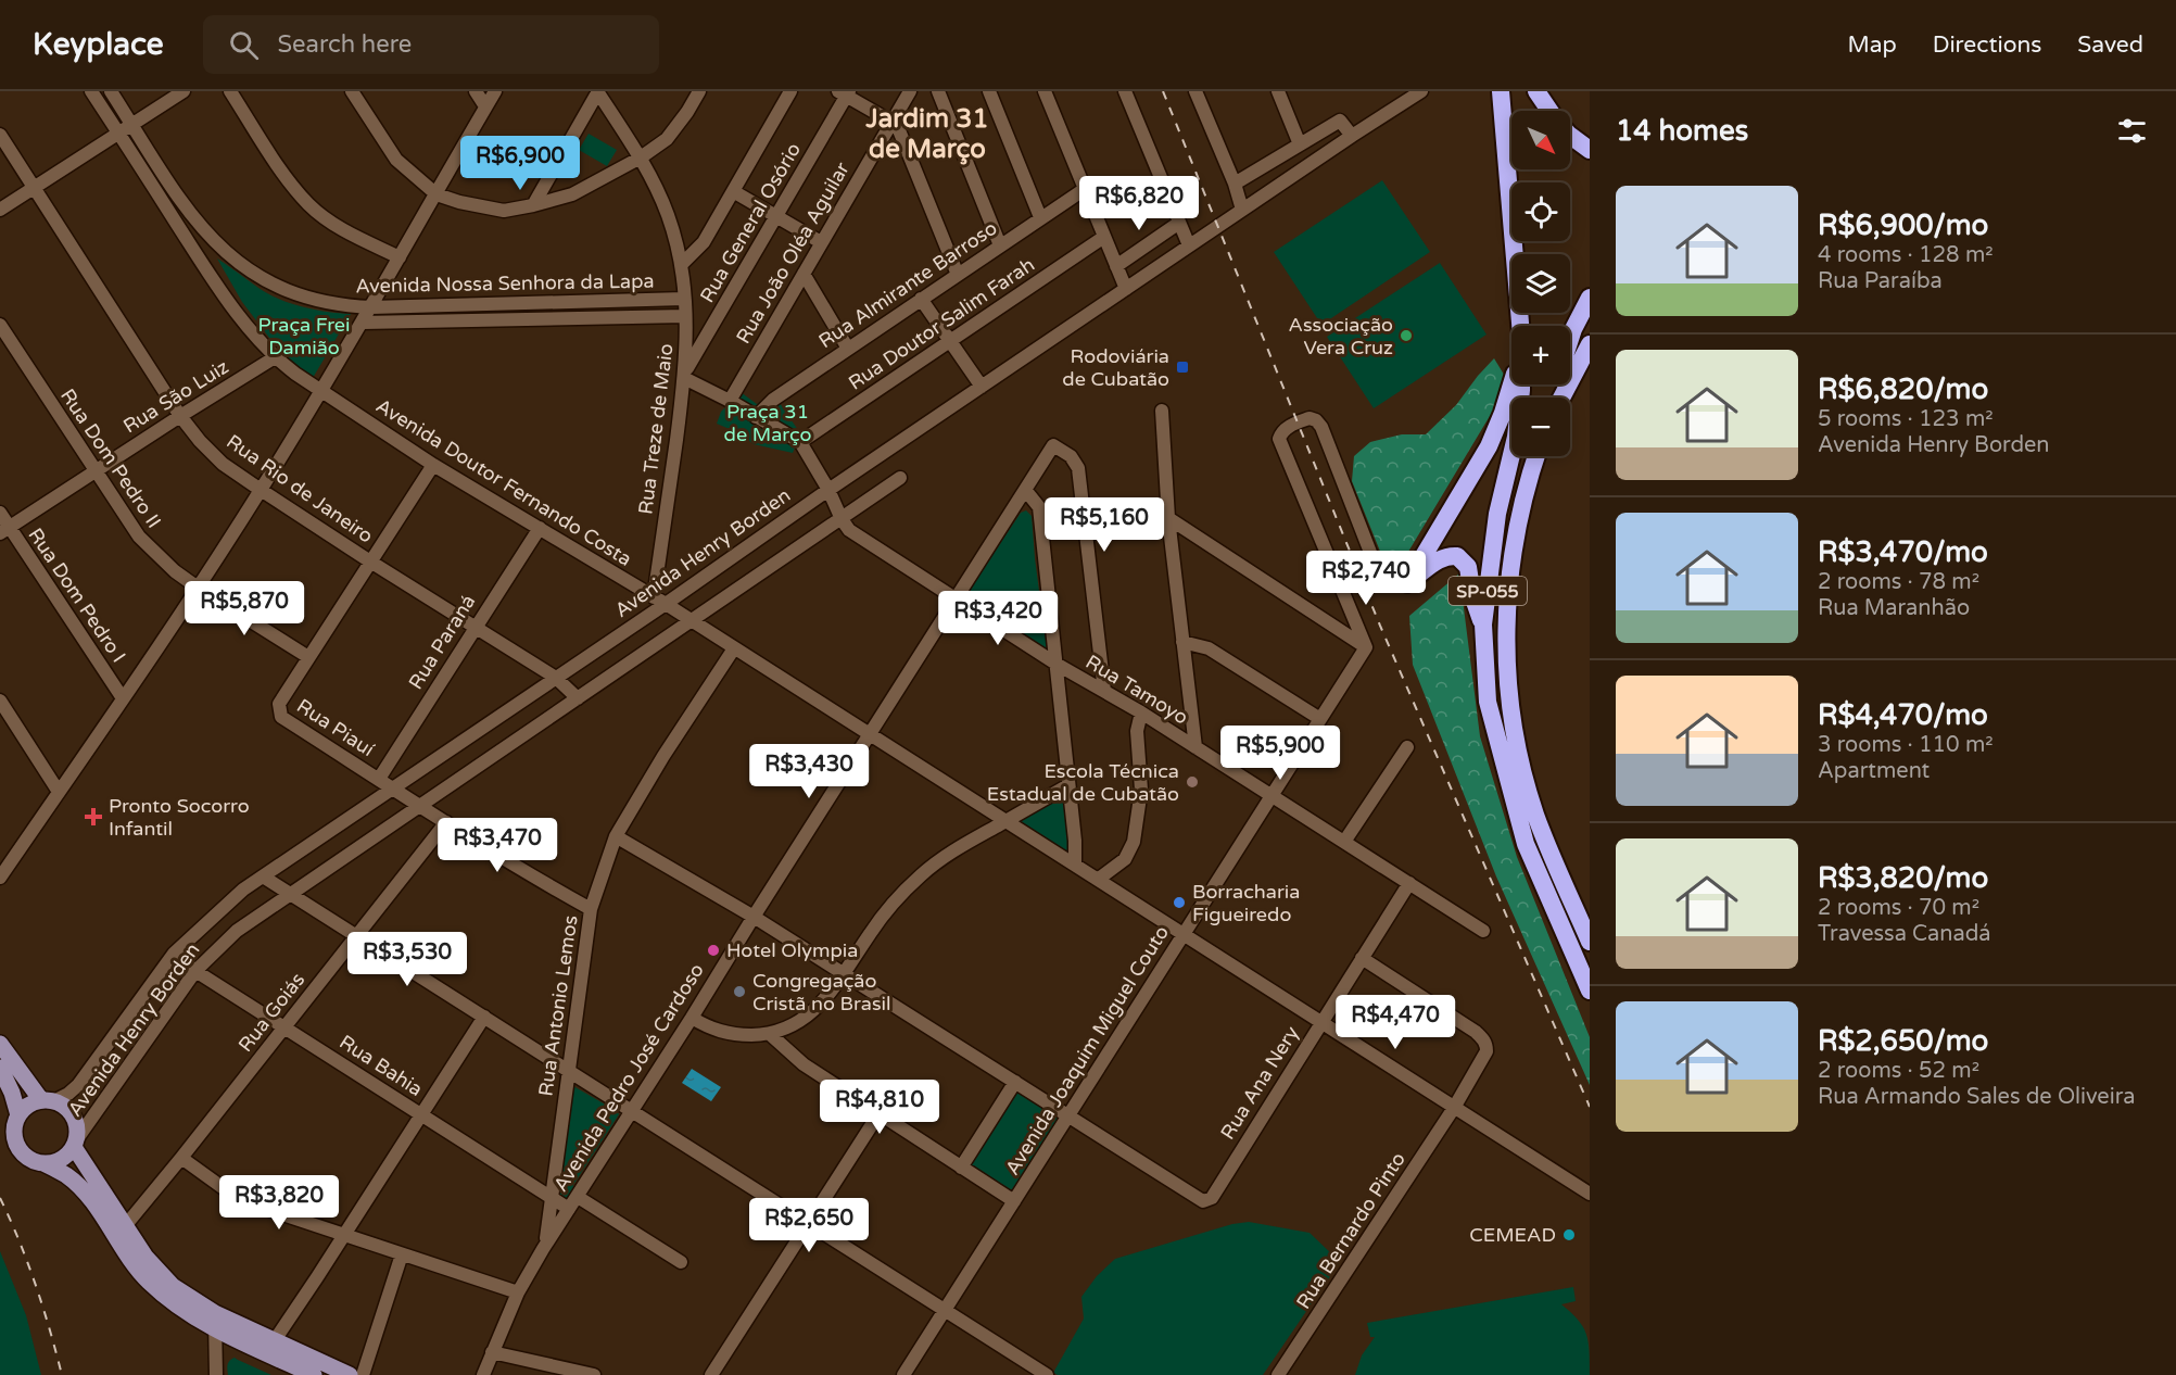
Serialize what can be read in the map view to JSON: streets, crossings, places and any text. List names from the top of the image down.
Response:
{
  "streets": {
    "highway": ["SP-055"],
    "street": [
      "Rua General Osório",
      "Rua João Oléa Aguilar",
      "Avenida Nossa Senhora da Lapa",
      "Rua Almirante Barroso",
      "Rua Doutor Salim Farah",
      "Rua São Luiz",
      "Rua Treze de Maio",
      "Rua Dom Pedro II",
      "Avenida Doutor Fernando Costa",
      "Rua Rio de Janeiro",
      "Avenida Henry Borden",
      "Rua Dom Pedro I",
      "Rua Paraná",
      "Rua Tamoyo",
      "Rua Piauí",
      "Rua Antonio Lemos",
      "Rua Goiás",
      "Avenida Joaquim Miguel Couto",
      "Rua Bahia",
      "Avenida Pedro José Cardoso",
      "Rua Ana Nery",
      "Rua Bernardo Pinto"
    ]
  },
  "crossings": [
    ["Rua General Osório", "Rua Treze de Maio"],
    ["Avenida Nossa Senhora da Lapa", "Rua Treze de Maio"],
    ["Rua São Luiz", "Rua Dom Pedro II"],
    ["Rua São Luiz", "Rua Rio de Janeiro"],
    ["Rua São Luiz", "Rua Dom Pedro I"],
    ["Rua Treze de Maio", "Avenida Doutor Fernando Costa"],
    ["Rua Treze de Maio", "Avenida Henry Borden"],
    ["Rua Dom Pedro II", "Rua Piauí"],
    ["Avenida Doutor Fernando Costa", "Avenida Henry Borden"],
    ["Avenida Doutor Fernando Costa", "Rua Paraná"],
    ["Avenida Doutor Fernando Costa", "Rua Piauí"],
    ["Avenida Doutor Fernando Costa", "Rua Antonio Lemos"],
    ["Avenida Doutor Fernando Costa", "Avenida Joaquim Miguel Couto"],
    ["Avenida Doutor Fernando Costa", "Avenida Pedro José Cardoso"],
    ["Avenida Doutor Fernando Costa", "Rua Ana Nery"],
    ["Avenida Doutor Fernando Costa", "Rua Bernardo Pinto"],
    ["Rua Rio de Janeiro", "Avenida Henry Borden"],
    ["Rua Rio de Janeiro", "Rua Paraná"],
    ["Rua Rio de Janeiro", "Rua Piauí"],
    ["Avenida Henry Borden", "Rua Tamoyo"],
    ["Avenida Henry Borden", "Rua Piauí"],
    ["Avenida Henry Borden", "Rua Bahia"],
    ["Rua Paraná", "Rua Piauí"],
    ["Rua Tamoyo", "Avenida Joaquim Miguel Couto"],
    ["Rua Tamoyo", "Avenida Pedro José Cardoso"],
    ["Rua Tamoyo", "Rua Ana Nery"],
    ["Rua Piauí", "Rua Antonio Lemos"],
    ["Rua Piauí", "Rua Goiás"],
    ["Rua Antonio Lemos", "Rua Bahia"],
    ["Rua Antonio Lemos", "Avenida Pedro José Cardoso"],
    ["Rua Goiás", "Rua Bahia"],
    ["Avenida Joaquim Miguel Couto", "Rua Ana Nery"],
    ["Rua Bahia", "Avenida Pedro José Cardoso"],
    ["Rua Ana Nery", "Rua Bernardo Pinto"]
  ],
  "districts": ["Jardim 31 de Março"],
  "parks": ["Praça Frei Damião", "Praça 31 de Março"],
  "places": {
    "other": [
      "Associação Vera Cruz",
      "Escola Técnica Estadual de Cubatão",
      "Borracharia Figueiredo",
      "Hotel Olympia",
      "Congregação Cristã no Brasil",
      "CEMEAD"
    ],
    "transit": ["Rodoviária de Cubatão"],
    "health": ["Pronto Socorro Infantil"]
  },
  "north": "bottom right",
  "page": {
    "header": "Keyplace",
    "search": "Search here",
    "nav": ["Map", "Directions", "Saved"],
    "heading": "14 homes",
    "map_buttons": ["+", "−"],
    "price": [
      "R$6,900",
      "R$6,820",
      "R$5,160",
      "R$2,740",
      "R$5,870",
      "R$3,420",
      "R$5,900",
      "R$3,430",
      "R$3,470",
      "R$3,530",
      "R$4,470",
      "R$4,810",
      "R$3,820",
      "R$2,650"
    ],
    "list": [
      {
        "name": "R$6,900/mo",
        "note": "4 rooms · 128 m² · Rua Paraíba"
      },
      {
        "name": "R$6,820/mo",
        "note": "5 rooms · 123 m² · Avenida Henry Borden"
      },
      {
        "name": "R$3,470/mo",
        "note": "2 rooms · 78 m² · Rua Maranhão"
      },
      {
        "name": "R$4,470/mo",
        "note": "3 rooms · 110 m² · Apartment"
      },
      {
        "name": "R$3,820/mo",
        "note": "2 rooms · 70 m² · Travessa Canadá"
      },
      {
        "name": "R$2,650/mo",
        "note": "2 rooms · 52 m² · Rua Armando Sales de Oliveira"
      }
    ]
  }
}
